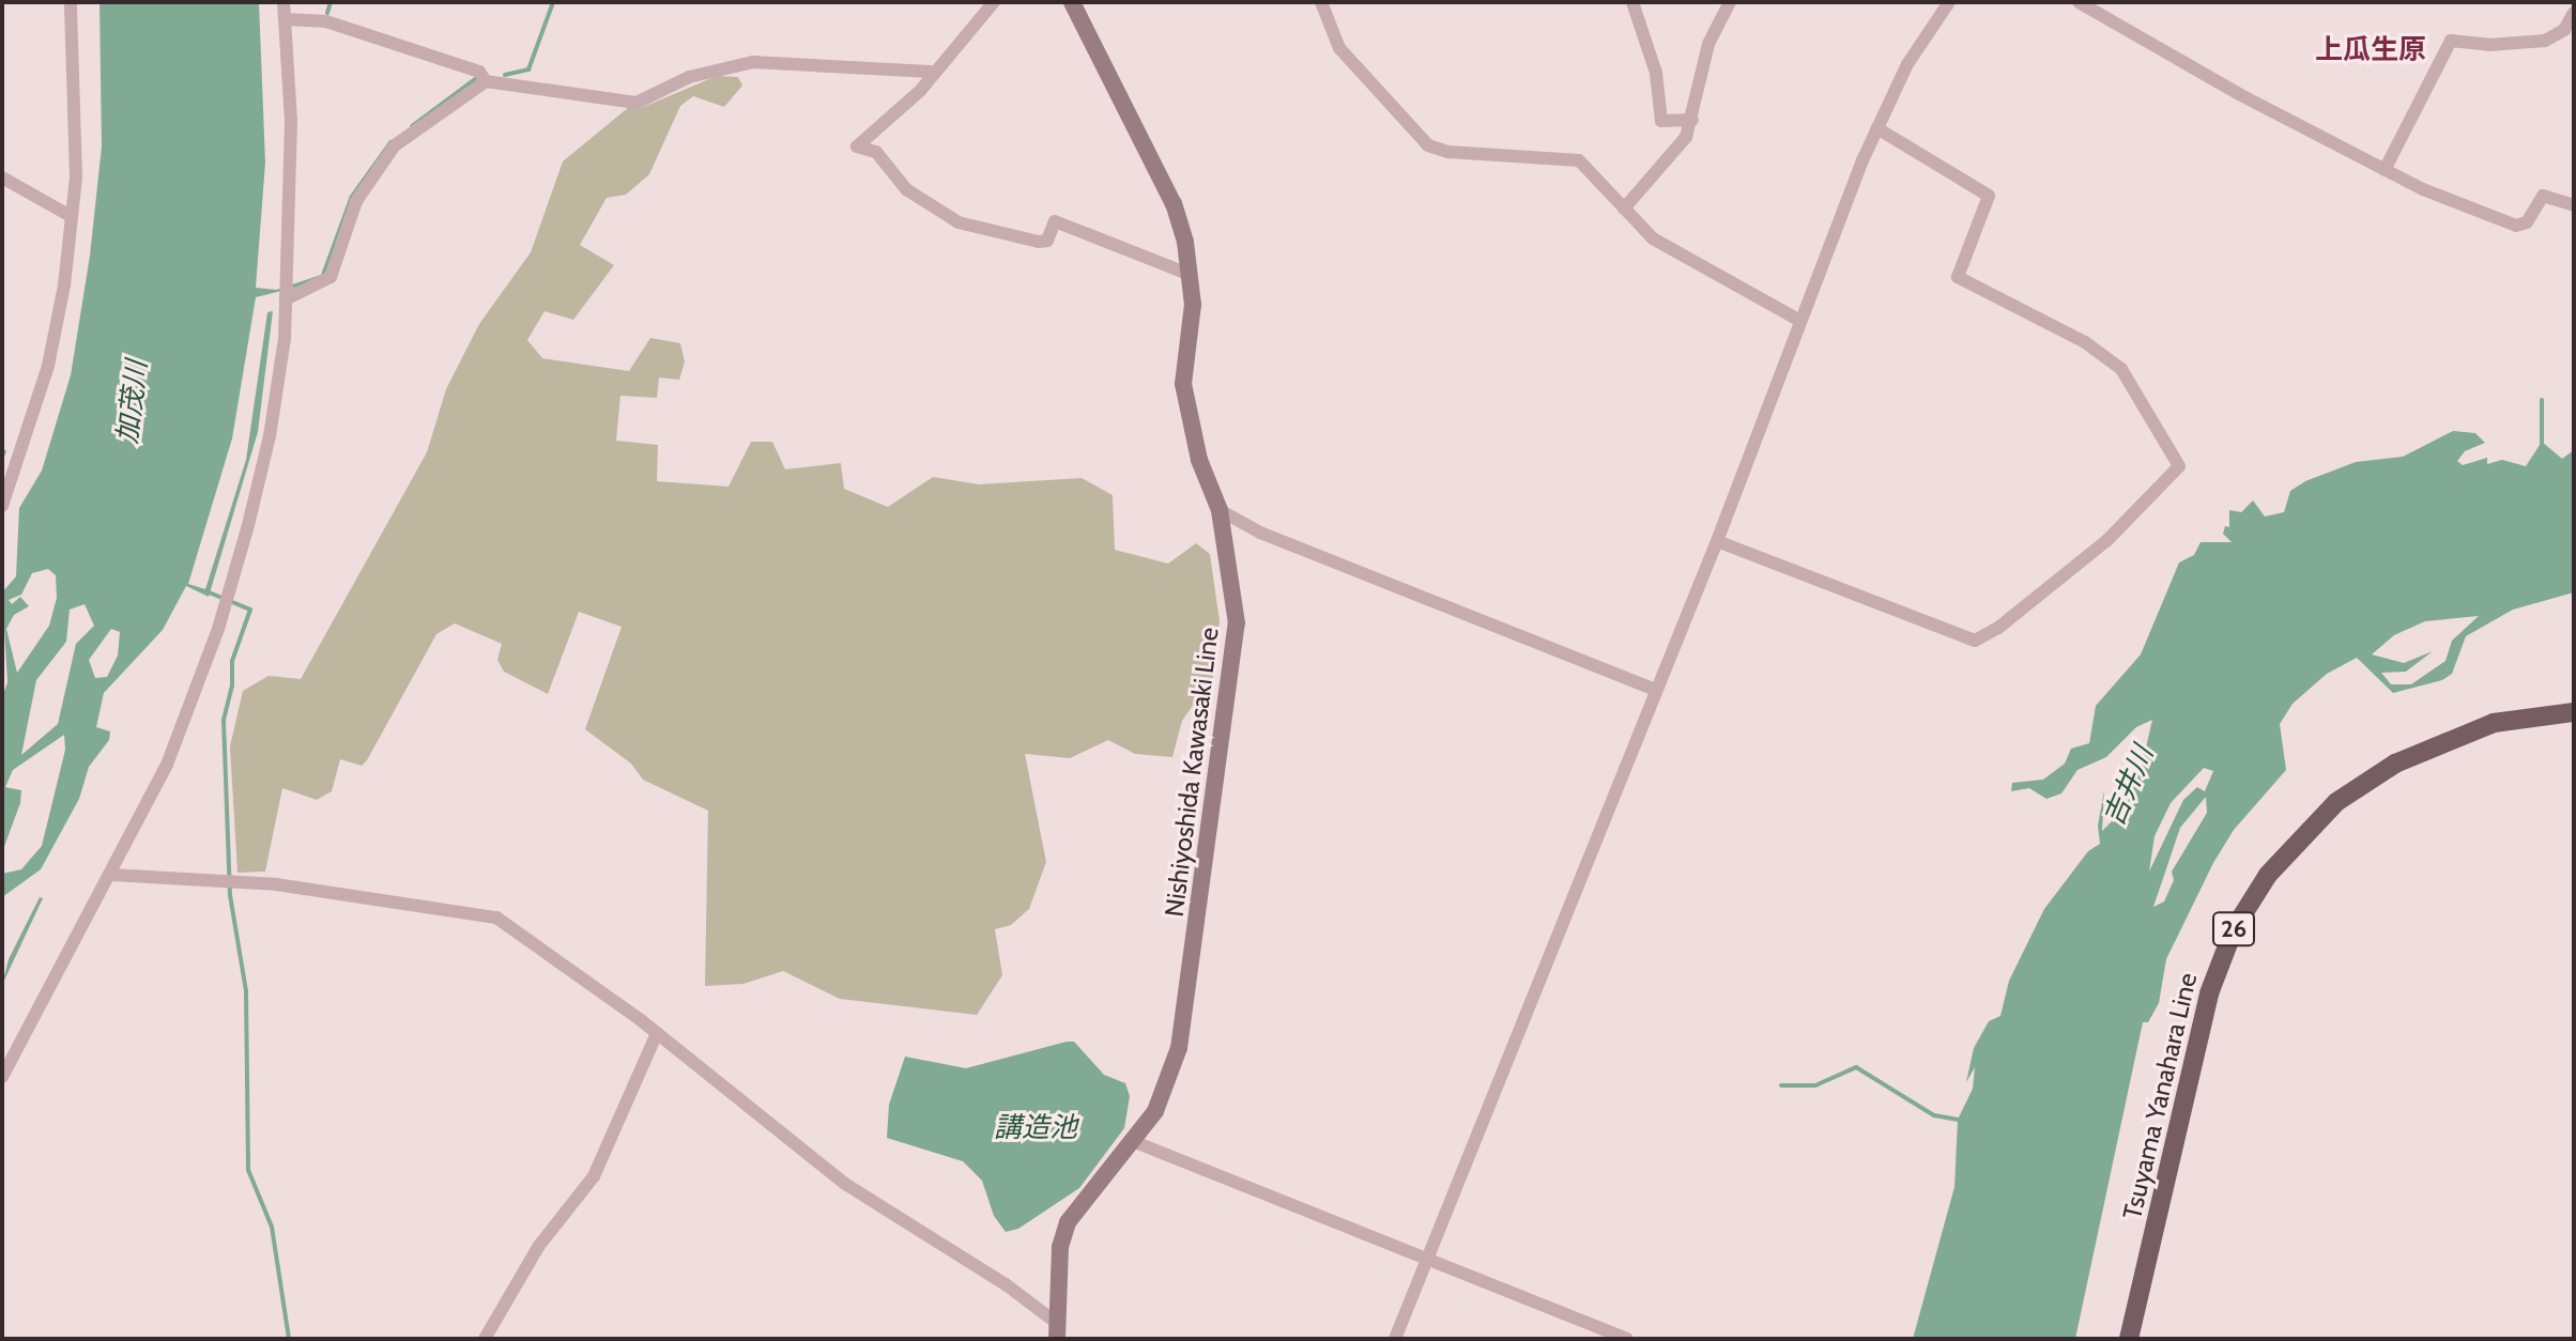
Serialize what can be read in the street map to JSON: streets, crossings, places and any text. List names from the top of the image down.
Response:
{
  "streets": {
    "main road": ["Nishiyoshida Kawasaki Line", "26", "Tsuyama Yanahara Line"]
  },
  "districts": ["上瓜生原"],
  "water": ["加茂川", "吉井川", "講造池"]
}
